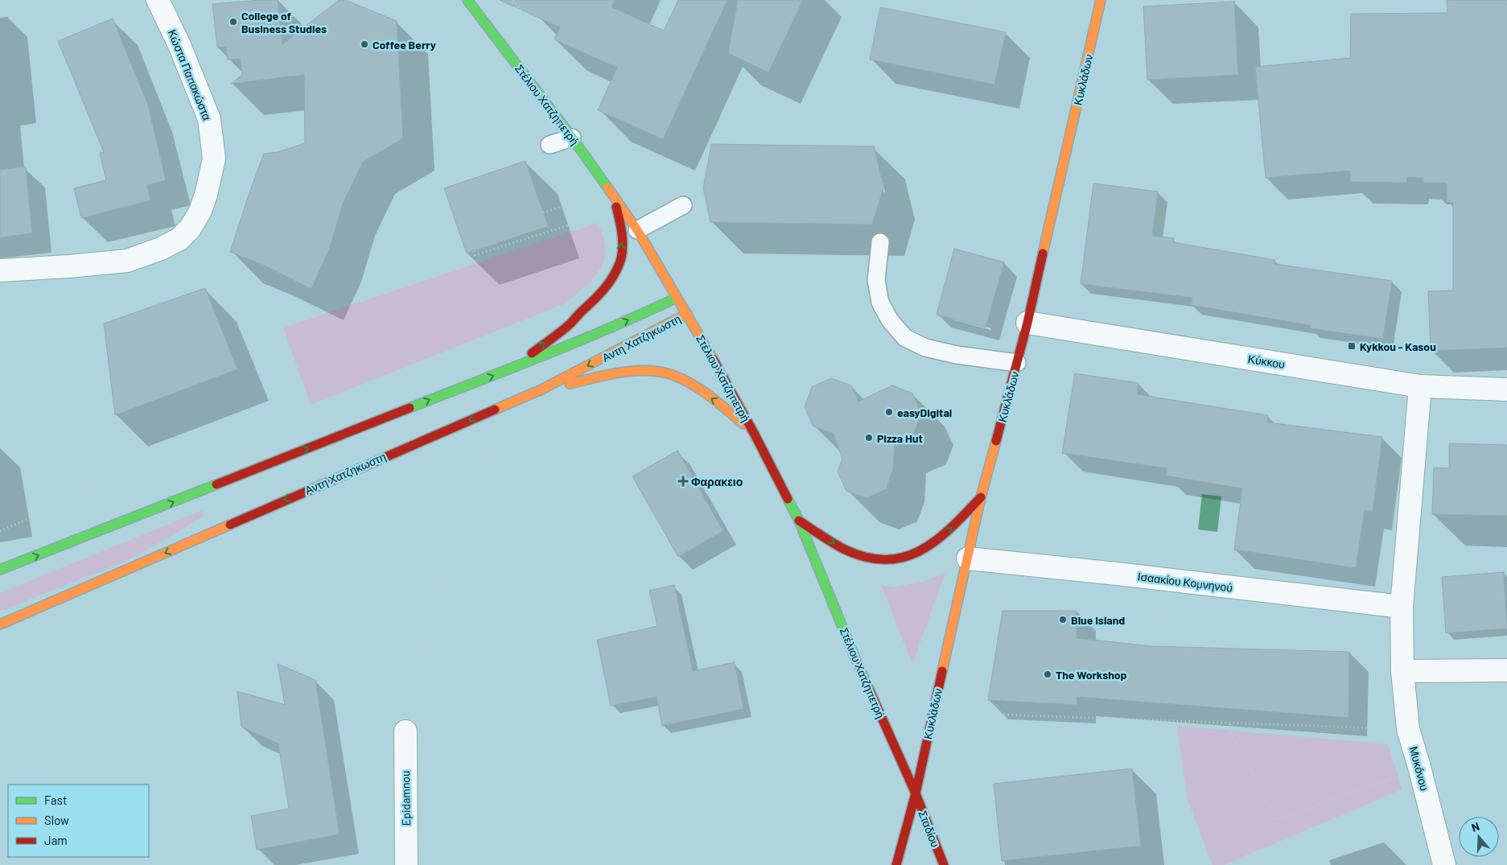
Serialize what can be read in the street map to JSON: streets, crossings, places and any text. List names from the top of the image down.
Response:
{
  "streets": {
    "main road": [
      "Κυκλάδων",
      "Στέλιου Χατζηπετρή",
      "Αντη Χατζηκωστη",
      "Σταδίου"
    ],
    "street": [
      "Κώστα Παπακώστα",
      "Κύκκου",
      "Ισαακίου Κομνηνού",
      "Μυκόνου",
      "Epidamnou"
    ]
  },
  "crossings": [
    ["Κυκλάδων", "Στέλιου Χατζηπετρή"],
    ["Κυκλάδων", "Κύκκου"],
    ["Κυκλάδων", "Ισαακίου Κομνηνού"],
    ["Κυκλάδων", "Σταδίου"],
    ["Στέλιου Χατζηπετρή", "Αντη Χατζηκωστη"],
    ["Στέλιου Χατζηπετρή", "Σταδίου"]
  ],
  "places": {
    "other": [
      "College of Business Studies",
      "Coffee Berry",
      "easyDigital",
      "Pizza Hut",
      "Blue Island",
      "The Workshop"
    ],
    "transit": ["Kykkou - Kasou"],
    "health": ["Φαρακειο"]
  },
  "legend": ["Fast", "Slow", "Jam"],
  "north": "top"
}
